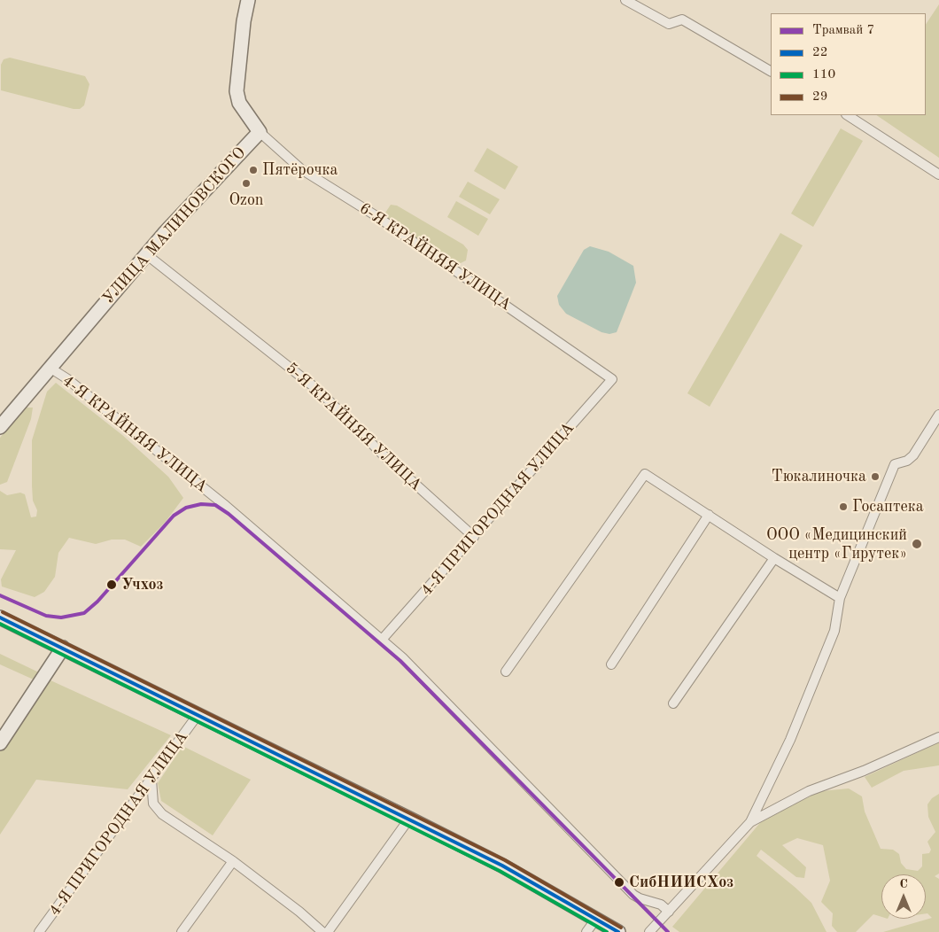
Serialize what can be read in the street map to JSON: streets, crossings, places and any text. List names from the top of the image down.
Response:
{
  "streets": {
    "main road": ["УЛИЦА МАЛИНОВСКОГО"],
    "street": [
      "6-Я КРАЙНЯЯ УЛИЦА",
      "5-Я КРАЙНЯЯ УЛИЦА",
      "4-Я КРАЙНЯЯ УЛИЦА",
      "4-Я ПРИГОРОДНАЯ УЛИЦА"
    ]
  },
  "crossings": [
    ["УЛИЦА МАЛИНОВСКОГО", "6-Я КРАЙНЯЯ УЛИЦА"],
    ["УЛИЦА МАЛИНОВСКОГО", "5-Я КРАЙНЯЯ УЛИЦА"],
    ["УЛИЦА МАЛИНОВСКОГО", "4-Я КРАЙНЯЯ УЛИЦА"],
    ["6-Я КРАЙНЯЯ УЛИЦА", "4-Я ПРИГОРОДНАЯ УЛИЦА"],
    ["5-Я КРАЙНЯЯ УЛИЦА", "4-Я ПРИГОРОДНАЯ УЛИЦА"],
    ["4-Я КРАЙНЯЯ УЛИЦА", "4-Я ПРИГОРОДНАЯ УЛИЦА"]
  ],
  "places": [
    "Пятёрочка",
    "Ozon",
    "Тюкалиночка",
    "Госаптека",
    "ООО «Медицинский центр «Гирутек»",
    "Учхоз",
    "СибНИИСХоз"
  ],
  "lines": [
    "tram line 7",
    "transit line 29",
    "transit line 22",
    "transit line 110"
  ],
  "legend": [
    "Трамвай 7",
    "22",
    "110",
    "29"
  ],
  "north": "top"
}
